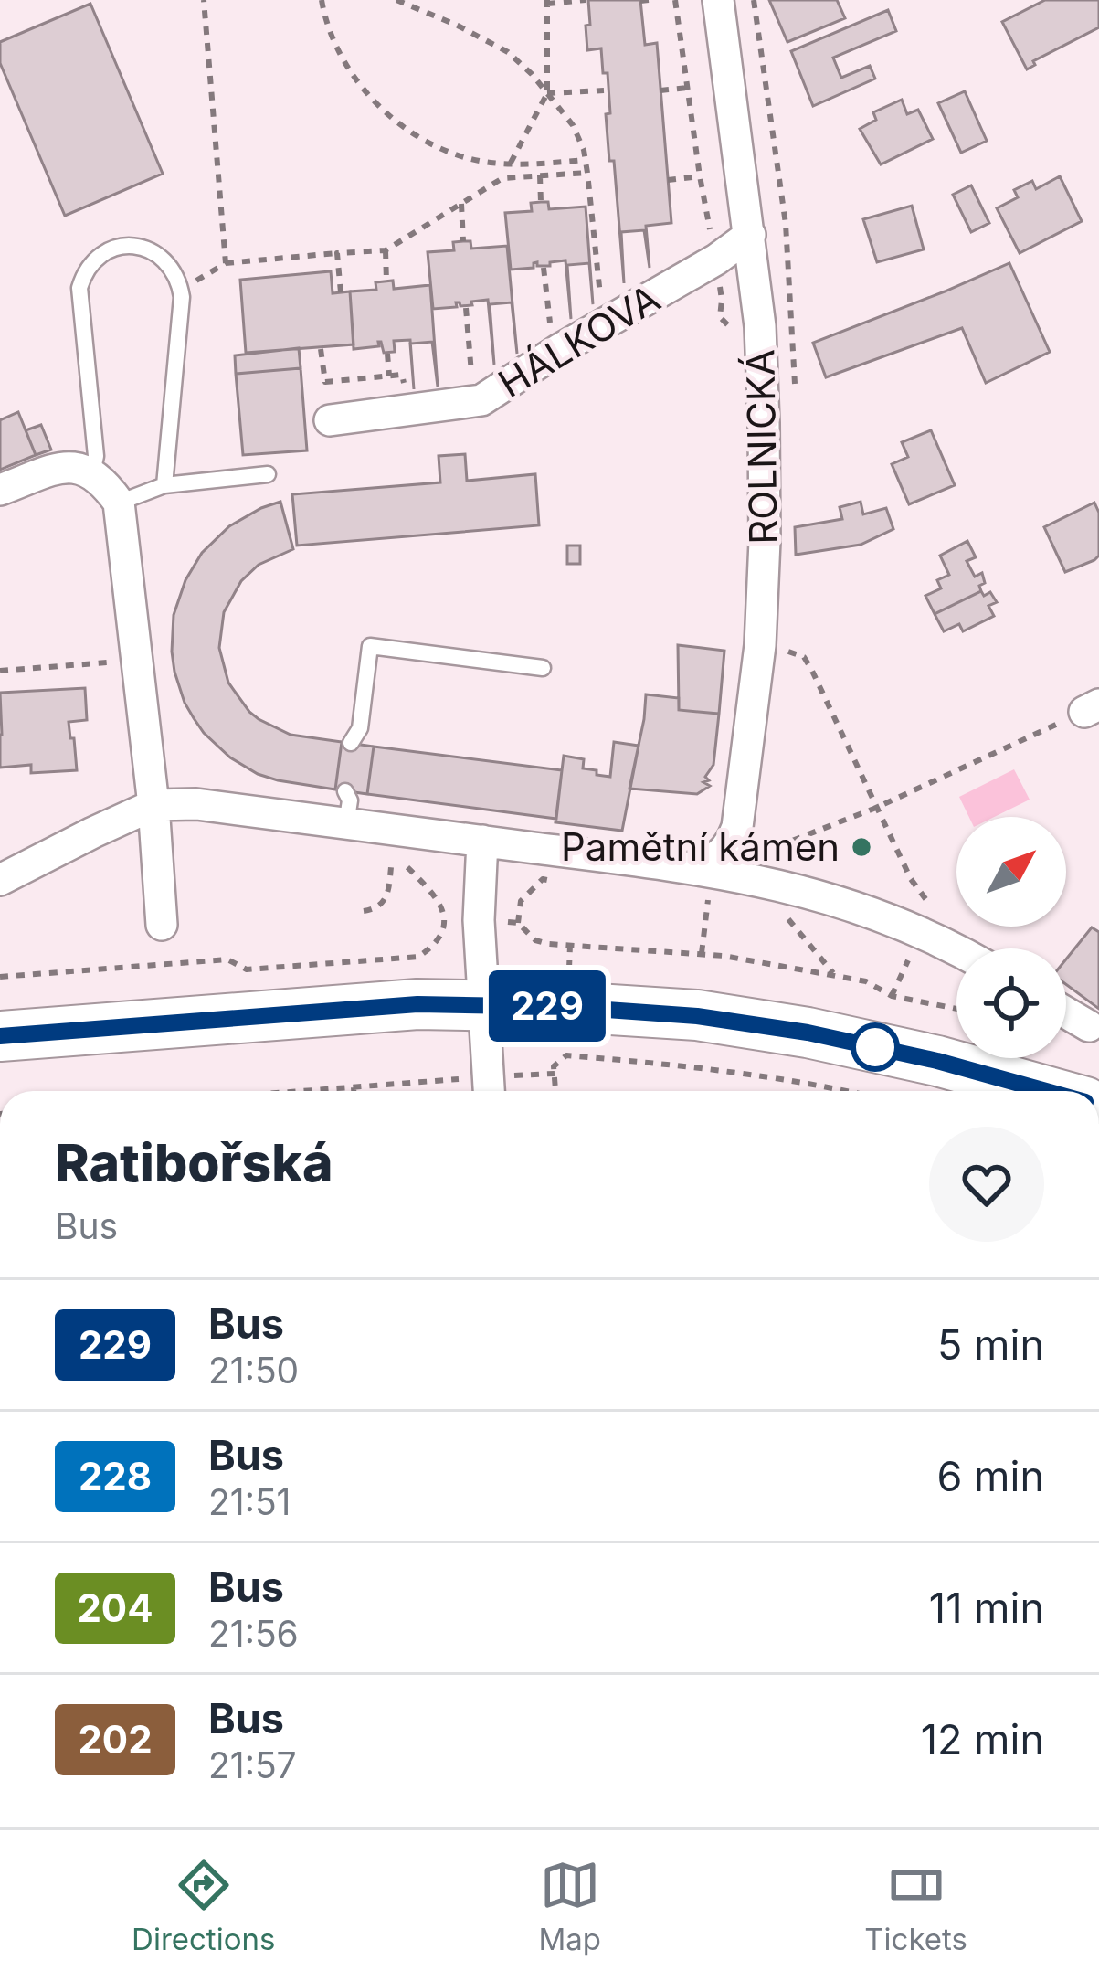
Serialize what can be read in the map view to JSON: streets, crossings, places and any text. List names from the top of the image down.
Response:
{
  "streets": {
    "street": ["HÁLKOVA", "ROLNICKÁ"]
  },
  "crossings": [
    ["HÁLKOVA", "ROLNICKÁ"]
  ],
  "places": ["Pamětní kámen"],
  "lines": ["bus line 229"],
  "north": "top right",
  "page": {
    "on_map": "229",
    "heading": ["Ratibořská", "Bus"],
    "list": [
      {
        "mark": "229",
        "name": "Bus",
        "note": "21:50",
        "value": "5 min"
      },
      {
        "mark": "228",
        "name": "Bus",
        "note": "21:51",
        "value": "6 min"
      },
      {
        "mark": "204",
        "name": "Bus",
        "note": "21:56",
        "value": "11 min"
      },
      {
        "mark": "202",
        "name": "Bus",
        "note": "21:57",
        "value": "12 min"
      }
    ],
    "tabs": ["Directions", "Map", "Tickets"]
  }
}
